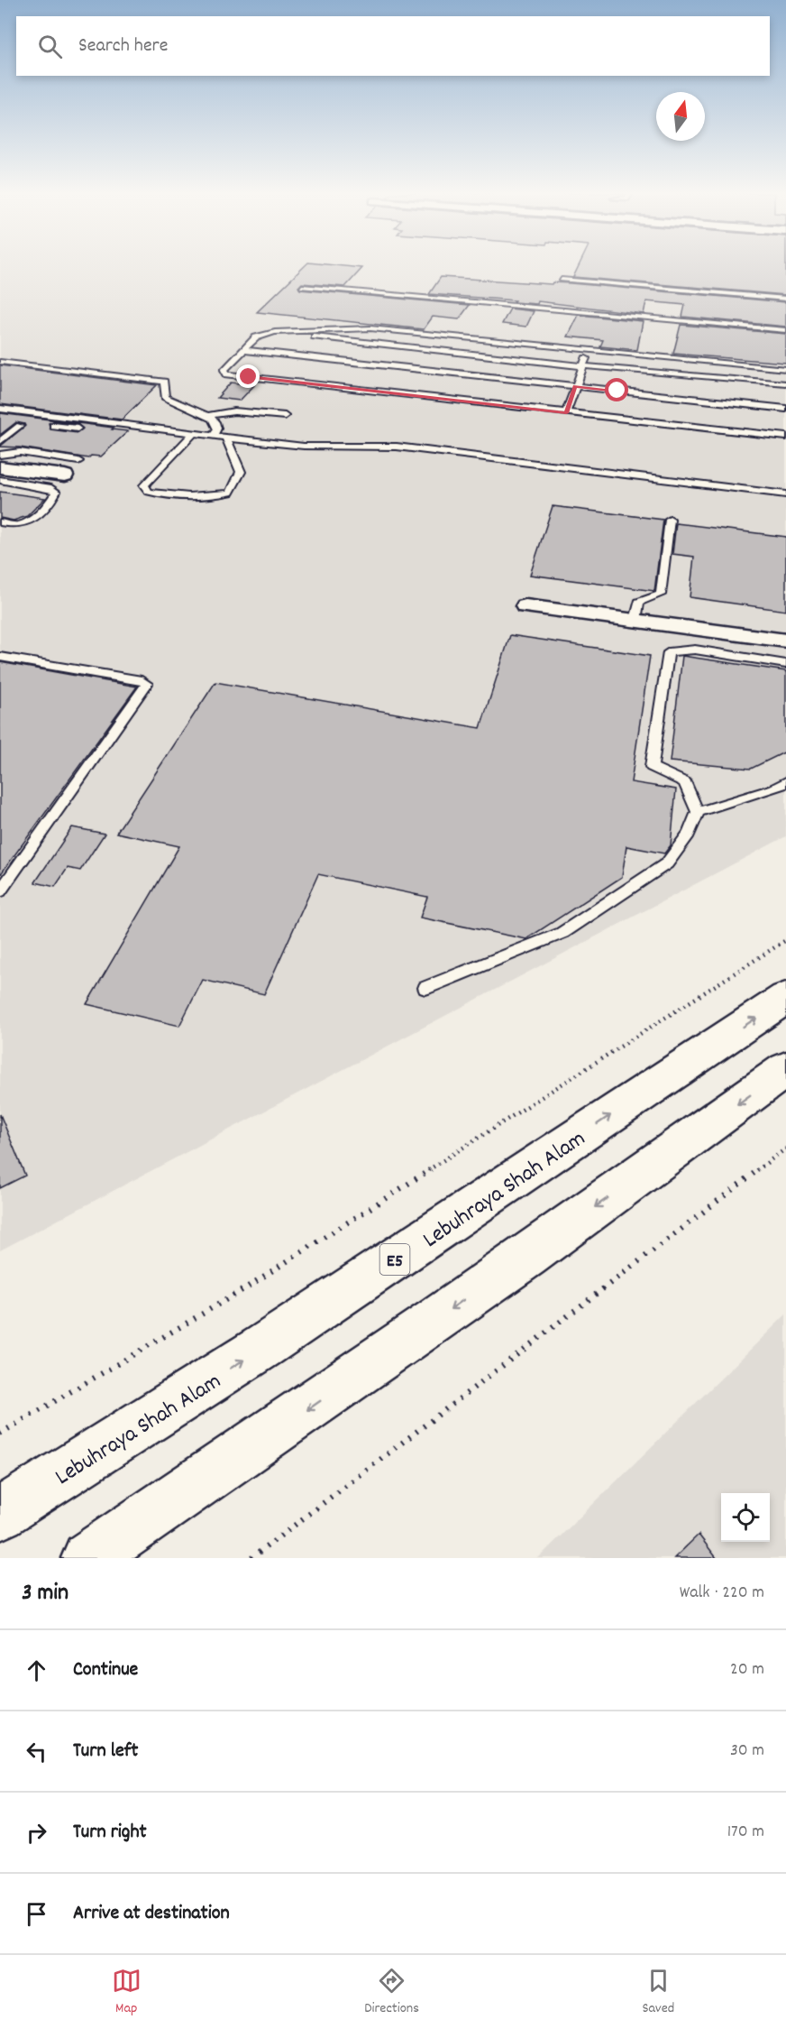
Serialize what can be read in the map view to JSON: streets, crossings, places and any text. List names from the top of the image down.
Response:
{
  "streets": {
    "highway": ["Lebuhraya Shah Alam", "E5"]
  },
  "north": "top",
  "page": {
    "search": "Search here",
    "heading": ["3 min", "Walk · 220 m"],
    "list": [
      ["Continue", "20 m"],
      ["Turn left", "30 m"],
      ["Turn right", "170 m"],
      "Arrive at destination"
    ],
    "nav": ["Map", "Directions", "Saved"]
  }
}
